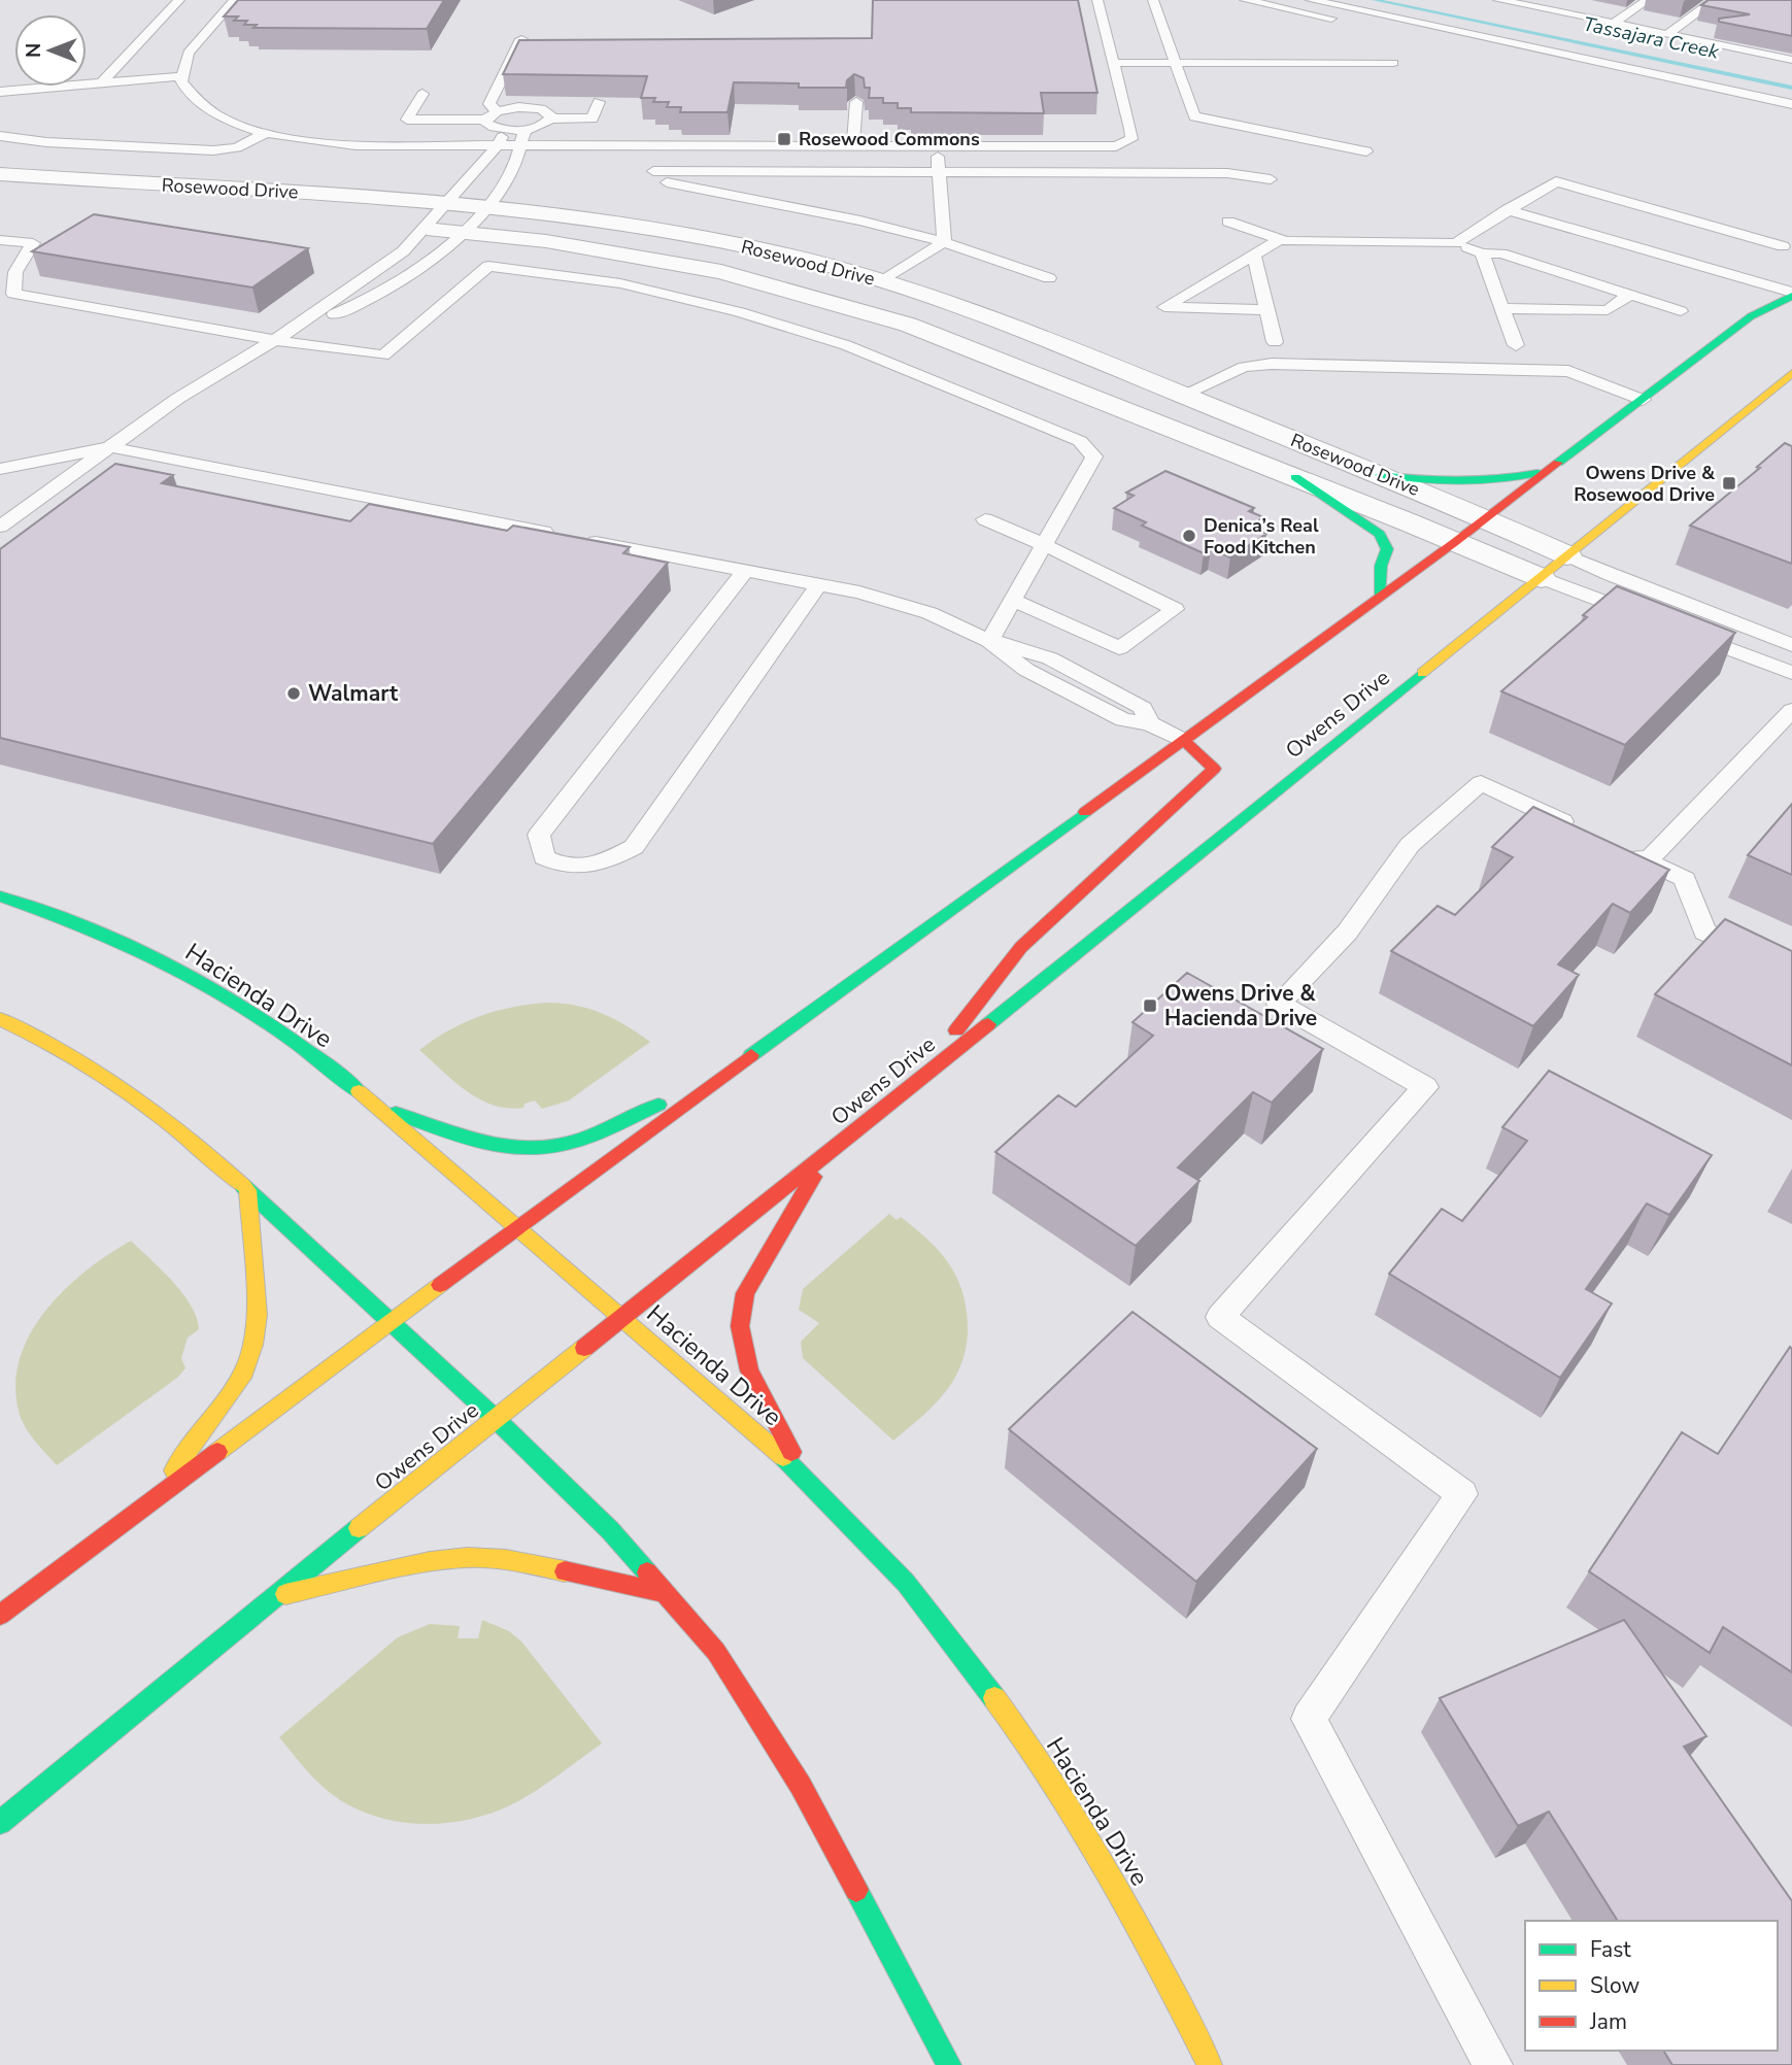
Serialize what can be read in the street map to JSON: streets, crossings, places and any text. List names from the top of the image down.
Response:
{
  "streets": {
    "street": ["Rosewood Drive", "Owens Drive", "Hacienda Drive"]
  },
  "crossings": [
    ["Rosewood Drive", "Owens Drive"],
    ["Owens Drive", "Hacienda Drive"]
  ],
  "water": ["Tassajara Creek"],
  "places": {
    "transit": ["Rosewood Commons", "Owens Drive & Rosewood Drive", "Owens Drive & Hacienda Drive"],
    "other": ["Denica’s Real Food Kitchen", "Walmart"]
  },
  "legend": ["Fast", "Slow", "Jam"],
  "north": "left"
}
